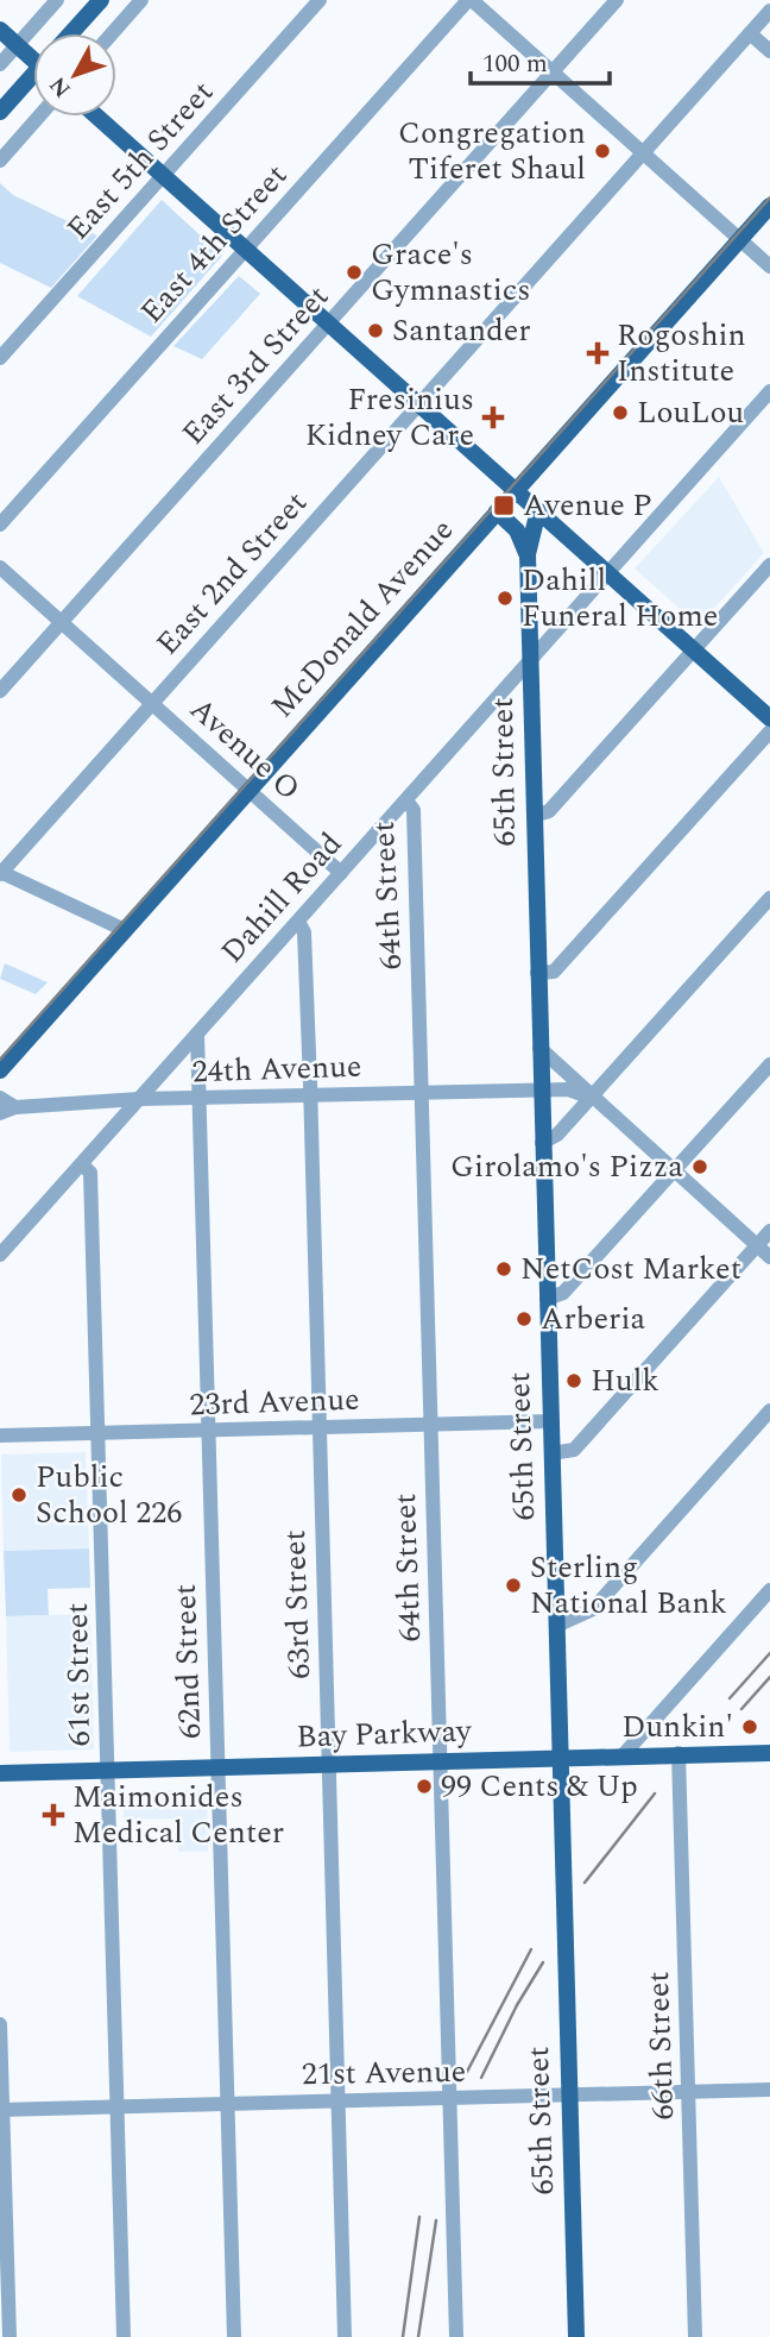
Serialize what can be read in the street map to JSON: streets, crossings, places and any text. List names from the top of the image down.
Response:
{
  "streets": {
    "main road": ["McDonald Avenue", "65th Street", "Bay Parkway"],
    "street": [
      "East 5th Street",
      "East 4th Street",
      "East 3rd Street",
      "East 2nd Street",
      "Avenue O",
      "64th Street",
      "Dahill Road",
      "24th Avenue",
      "23rd Avenue",
      "63rd Street",
      "62nd Street",
      "61st Street",
      "66th Street",
      "21st Avenue"
    ]
  },
  "crossings": [
    ["East 3rd Street", "Avenue O"],
    ["East 2nd Street", "Avenue O"],
    ["McDonald Avenue", "Avenue O"],
    ["Avenue O", "Dahill Road"],
    ["65th Street", "Dahill Road"],
    ["65th Street", "24th Avenue"],
    ["65th Street", "23rd Avenue"],
    ["65th Street", "Bay Parkway"],
    ["65th Street", "21st Avenue"],
    ["64th Street", "Dahill Road"],
    ["64th Street", "24th Avenue"],
    ["64th Street", "23rd Avenue"],
    ["64th Street", "Bay Parkway"],
    ["64th Street", "21st Avenue"],
    ["Dahill Road", "24th Avenue"],
    ["Dahill Road", "63rd Street"],
    ["Dahill Road", "62nd Street"],
    ["Dahill Road", "61st Street"],
    ["24th Avenue", "63rd Street"],
    ["24th Avenue", "62nd Street"],
    ["23rd Avenue", "63rd Street"],
    ["23rd Avenue", "62nd Street"],
    ["23rd Avenue", "61st Street"],
    ["63rd Street", "Bay Parkway"],
    ["63rd Street", "21st Avenue"],
    ["62nd Street", "Bay Parkway"],
    ["62nd Street", "21st Avenue"],
    ["61st Street", "Bay Parkway"],
    ["61st Street", "21st Avenue"],
    ["Bay Parkway", "66th Street"],
    ["66th Street", "21st Avenue"]
  ],
  "places": {
    "other": [
      "Congregation Tiferet Shaul",
      "Grace's Gymnastics",
      "Santander",
      "LouLou",
      "Dahill Funeral Home",
      "Girolamo's Pizza",
      "NetCost Market",
      "Arberia",
      "Hulk",
      "Public School 226",
      "Sterling National Bank",
      "Dunkin'",
      "99 Cents & Up"
    ],
    "health": ["Rogoshin Institute", "Fresinius Kidney Care", "Maimonides Medical Center"],
    "transit": ["Avenue P"]
  },
  "scale_bar": "100 m",
  "north": "bottom left"
}
